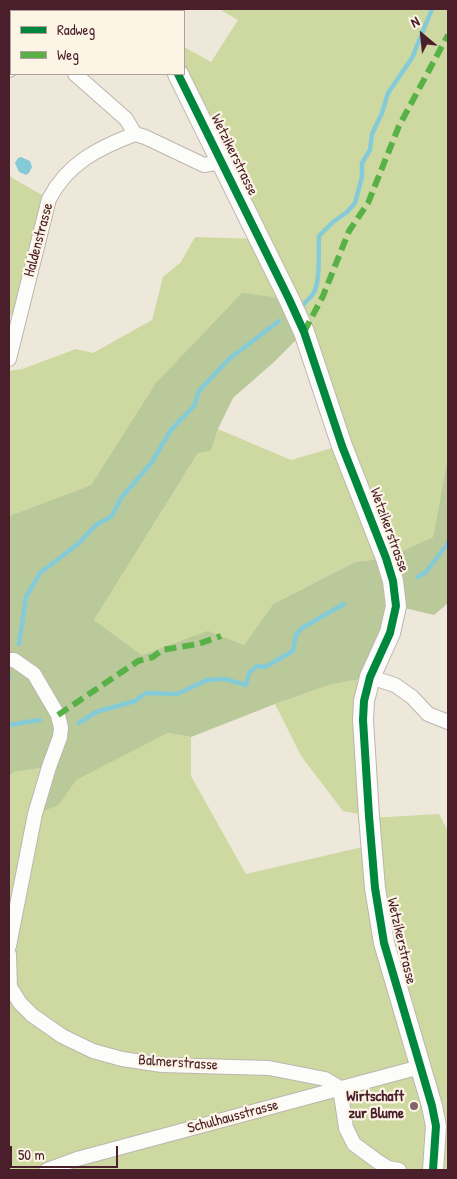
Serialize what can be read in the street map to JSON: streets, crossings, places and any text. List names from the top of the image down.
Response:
{
  "streets": {
    "street": [
      "Wetzikerstrasse",
      "Haldenstrasse",
      "Balmerstrasse",
      "Schulhausstrasse"
    ]
  },
  "crossings": [
    ["Wetzikerstrasse", "Schulhausstrasse"],
    ["Balmerstrasse", "Schulhausstrasse"]
  ],
  "places": ["Wirtschaft zur Blume"],
  "legend": ["Radweg", "Weg"],
  "scale_bar": "50 m",
  "north": "top left"
}
